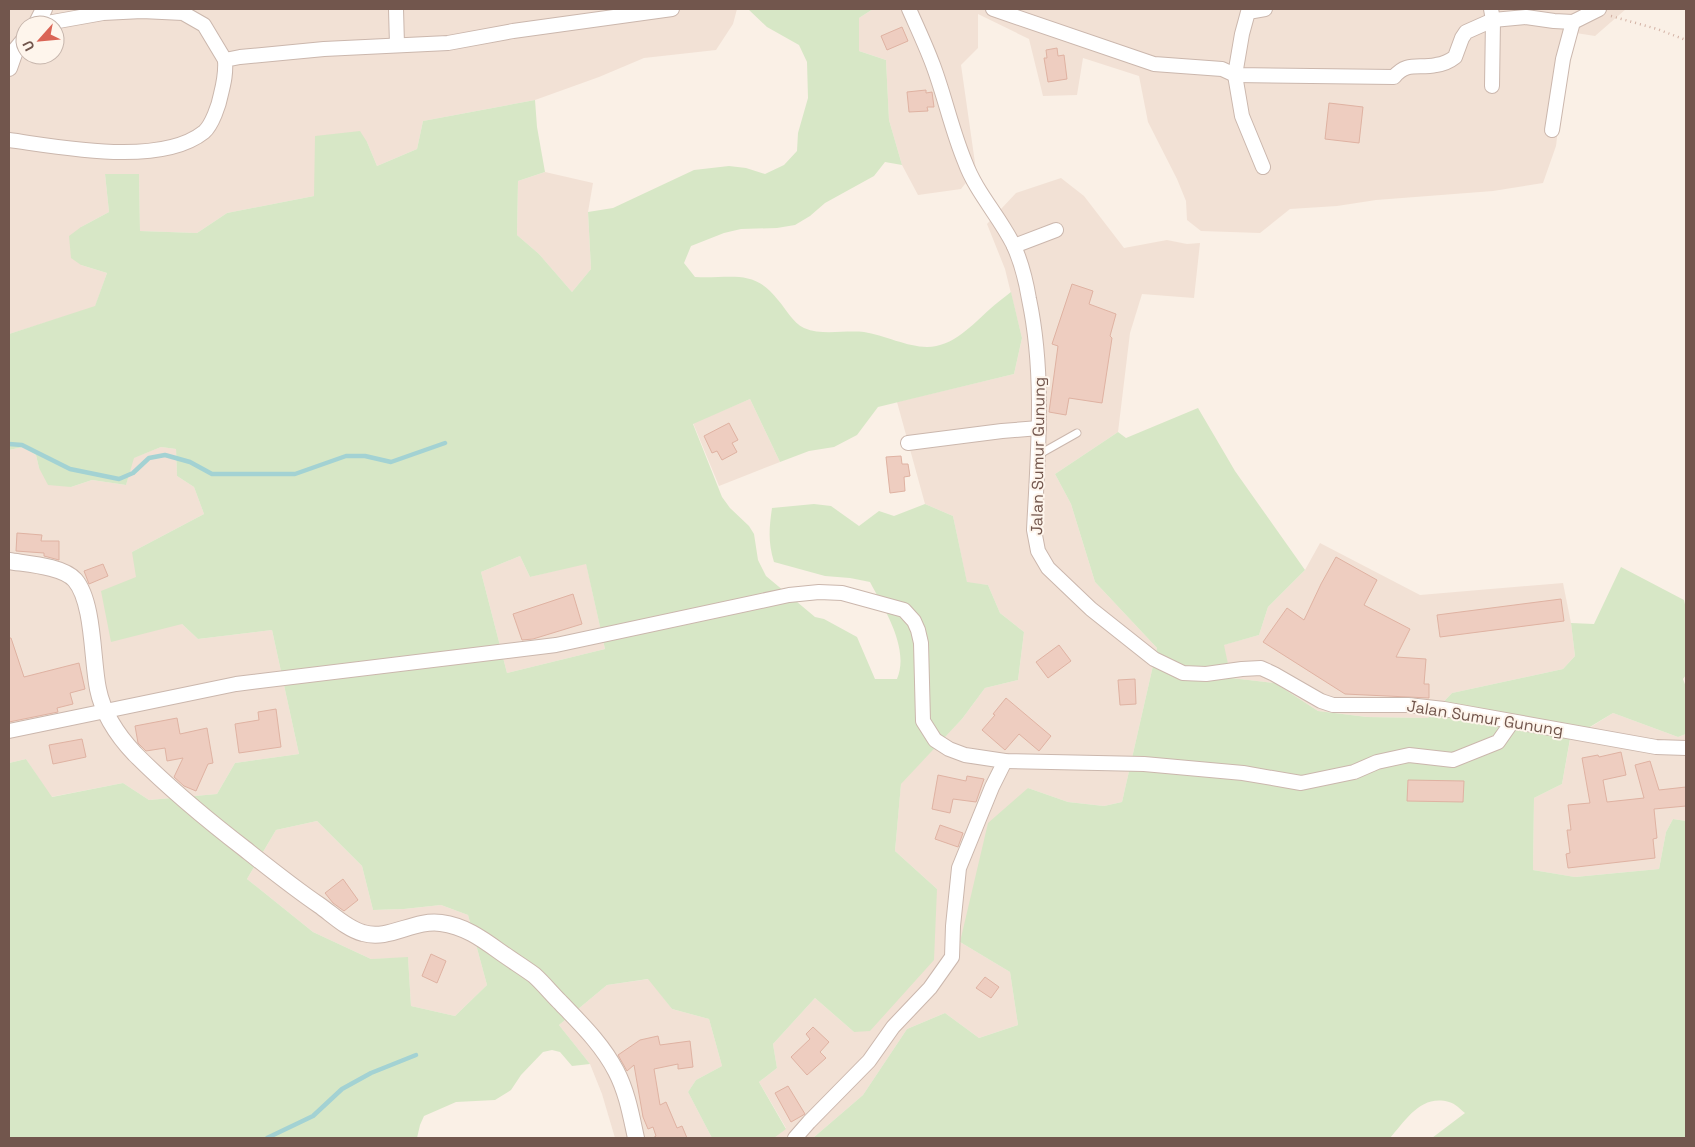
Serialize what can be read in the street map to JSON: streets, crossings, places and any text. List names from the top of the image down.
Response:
{
  "streets": {
    "street": ["Jalan Sumur Gunung"]
  },
  "north": "bottom left"
}
